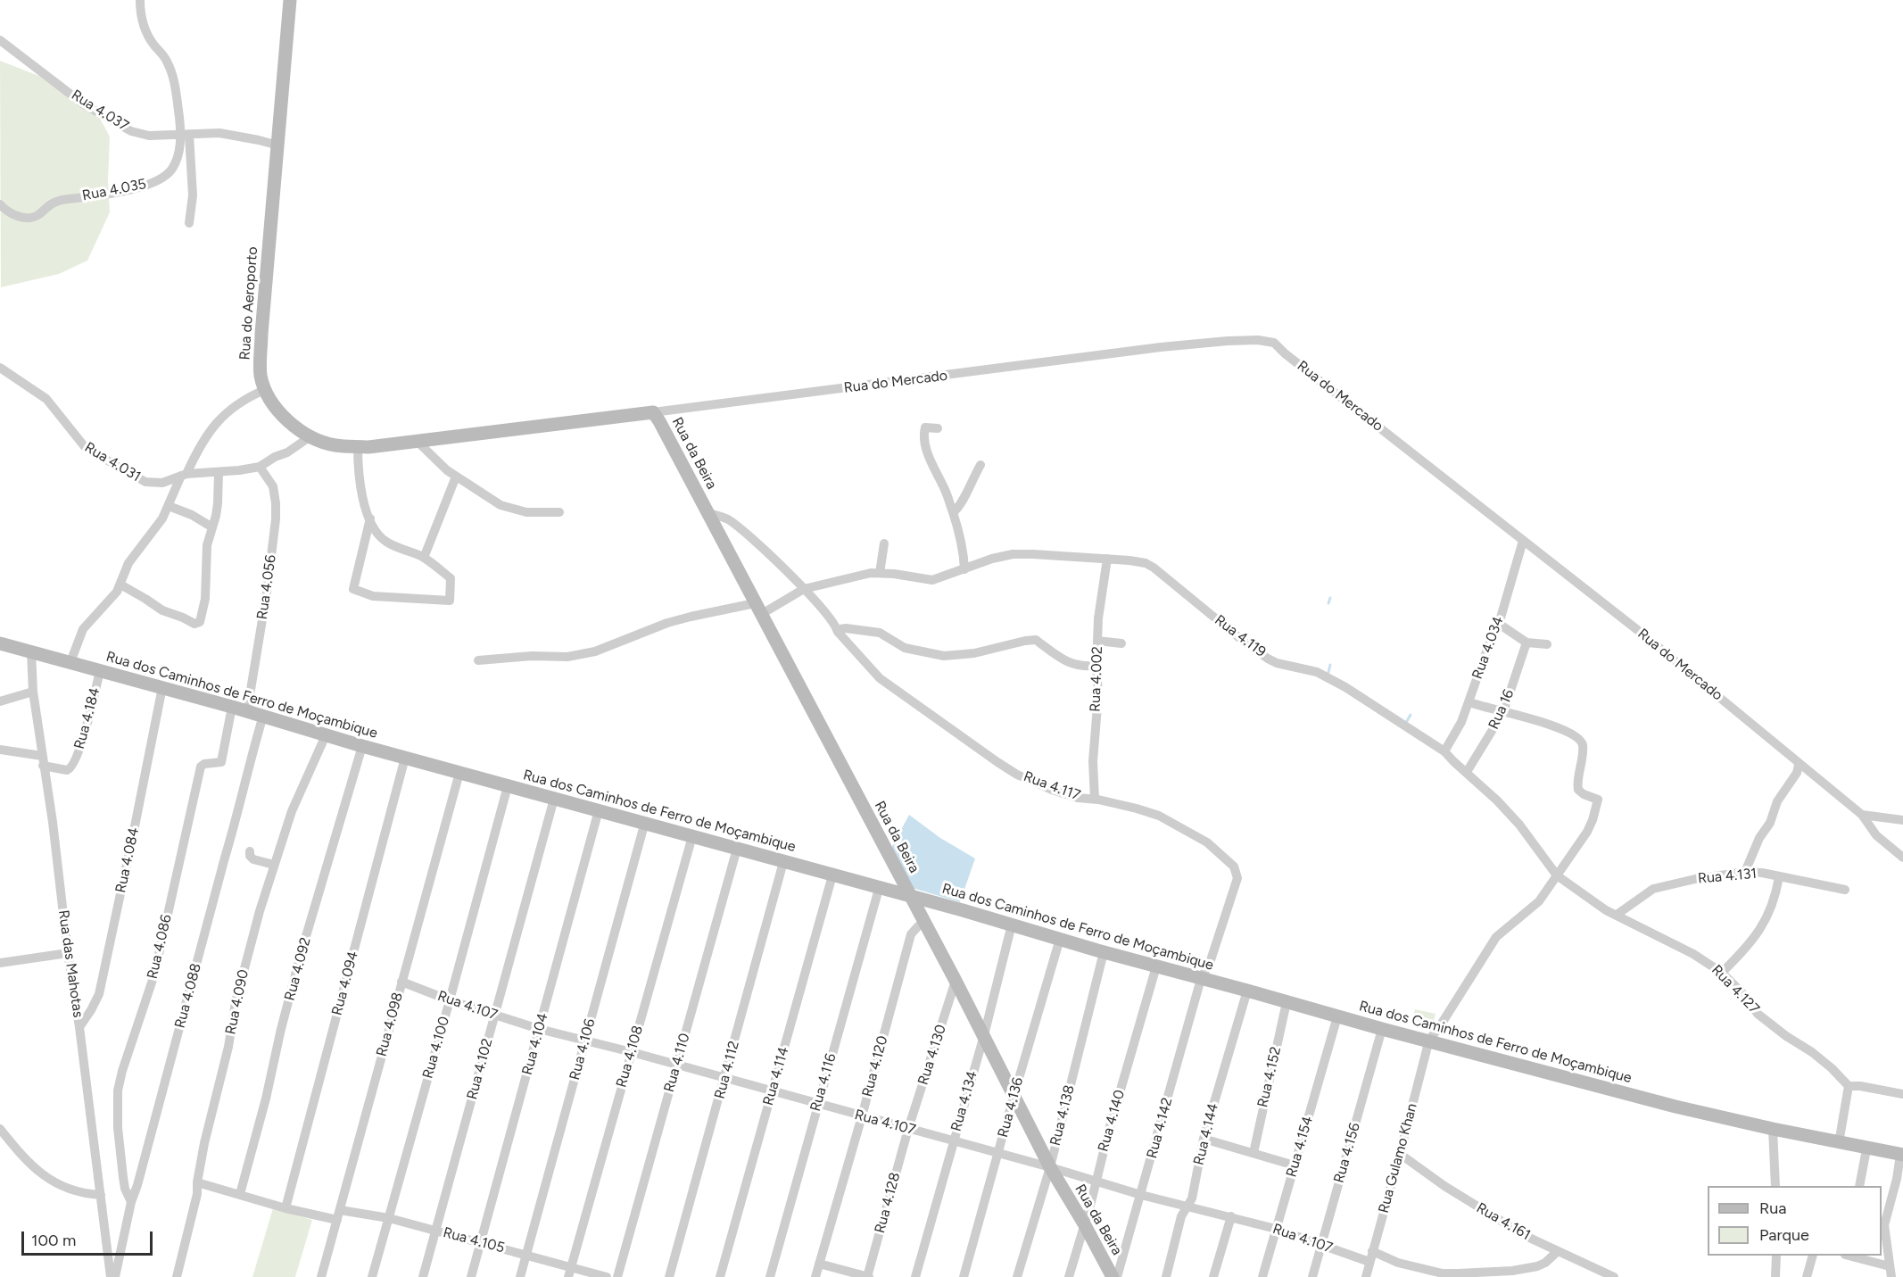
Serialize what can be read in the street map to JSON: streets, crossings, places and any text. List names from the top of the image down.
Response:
{
  "streets": {
    "street": [
      "Rua 4.037",
      "Rua 4.035",
      "Rua do Aeroporto",
      "Rua do Mercado",
      "Rua da Beira",
      "Rua 4.031",
      "Rua 4.056",
      "Rua 4.119",
      "Rua 4.034",
      "Rua 4.002",
      "Rua dos Caminhos de Ferro de Moçambique",
      "Rua 16",
      "Rua 4.184",
      "Rua 4.117",
      "Rua 4.084",
      "Rua 4.131",
      "Rua 4.086",
      "Rua das Mahotas",
      "Rua 4.092",
      "Rua 4.094",
      "Rua 4.127",
      "Rua 4.088",
      "Rua 4.090",
      "Rua 4.107",
      "Rua 4.098",
      "Rua 4.104",
      "Rua 4.100",
      "Rua 4.106",
      "Rua 4.130",
      "Rua 4.108",
      "Rua 4.110",
      "Rua 4.120",
      "Rua 4.102",
      "Rua 4.112",
      "Rua 4.114",
      "Rua 4.152",
      "Rua 4.116",
      "Rua 4.134",
      "Rua 4.136",
      "Rua 4.138",
      "Rua 4.140",
      "Rua 4.142",
      "Rua 4.144",
      "Rua 4.154",
      "Rua 4.156",
      "Rua Gulamo Khan",
      "Rua 4.128",
      "Rua 4.161",
      "Rua 4.105"
    ]
  },
  "crossings": [
    ["Rua 4.037", "Rua 4.035"],
    ["Rua 4.037", "Rua do Aeroporto"],
    ["Rua do Aeroporto", "Rua do Mercado"],
    ["Rua do Aeroporto", "Rua da Beira"],
    ["Rua do Aeroporto", "Rua 4.031"],
    ["Rua do Mercado", "Rua da Beira"],
    ["Rua do Mercado", "Rua 4.034"],
    ["Rua da Beira", "Rua 4.119"],
    ["Rua da Beira", "Rua dos Caminhos de Ferro de Moçambique"],
    ["Rua da Beira", "Rua 4.117"],
    ["Rua da Beira", "Rua 4.107"],
    ["Rua da Beira", "Rua 4.130"],
    ["Rua da Beira", "Rua 4.120"],
    ["Rua da Beira", "Rua 4.134"],
    ["Rua da Beira", "Rua 4.136"],
    ["Rua da Beira", "Rua 4.138"],
    ["Rua da Beira", "Rua 4.140"],
    ["Rua 4.031", "Rua 4.056"],
    ["Rua 4.056", "Rua dos Caminhos de Ferro de Moçambique"],
    ["Rua 4.119", "Rua 4.034"],
    ["Rua 4.119", "Rua 4.002"],
    ["Rua 4.119", "Rua 16"],
    ["Rua 4.119", "Rua 4.117"],
    ["Rua 4.119", "Rua 4.127"],
    ["Rua 4.002", "Rua 4.117"],
    ["Rua dos Caminhos de Ferro de Moçambique", "Rua 4.184"],
    ["Rua dos Caminhos de Ferro de Moçambique", "Rua 4.117"],
    ["Rua dos Caminhos de Ferro de Moçambique", "Rua 4.084"],
    ["Rua dos Caminhos de Ferro de Moçambique", "Rua 4.086"],
    ["Rua dos Caminhos de Ferro de Moçambique", "Rua das Mahotas"],
    ["Rua dos Caminhos de Ferro de Moçambique", "Rua 4.092"],
    ["Rua dos Caminhos de Ferro de Moçambique", "Rua 4.094"],
    ["Rua dos Caminhos de Ferro de Moçambique", "Rua 4.088"],
    ["Rua dos Caminhos de Ferro de Moçambique", "Rua 4.090"],
    ["Rua dos Caminhos de Ferro de Moçambique", "Rua 4.098"],
    ["Rua dos Caminhos de Ferro de Moçambique", "Rua 4.104"],
    ["Rua dos Caminhos de Ferro de Moçambique", "Rua 4.100"],
    ["Rua dos Caminhos de Ferro de Moçambique", "Rua 4.106"],
    ["Rua dos Caminhos de Ferro de Moçambique", "Rua 4.108"],
    ["Rua dos Caminhos de Ferro de Moçambique", "Rua 4.110"],
    ["Rua dos Caminhos de Ferro de Moçambique", "Rua 4.102"],
    ["Rua dos Caminhos de Ferro de Moçambique", "Rua 4.112"],
    ["Rua dos Caminhos de Ferro de Moçambique", "Rua 4.114"],
    ["Rua dos Caminhos de Ferro de Moçambique", "Rua 4.152"],
    ["Rua dos Caminhos de Ferro de Moçambique", "Rua 4.116"],
    ["Rua dos Caminhos de Ferro de Moçambique", "Rua 4.134"],
    ["Rua dos Caminhos de Ferro de Moçambique", "Rua 4.136"],
    ["Rua dos Caminhos de Ferro de Moçambique", "Rua 4.138"],
    ["Rua dos Caminhos de Ferro de Moçambique", "Rua 4.140"],
    ["Rua dos Caminhos de Ferro de Moçambique", "Rua 4.142"],
    ["Rua dos Caminhos de Ferro de Moçambique", "Rua 4.144"],
    ["Rua dos Caminhos de Ferro de Moçambique", "Rua 4.154"],
    ["Rua dos Caminhos de Ferro de Moçambique", "Rua 4.156"],
    ["Rua dos Caminhos de Ferro de Moçambique", "Rua Gulamo Khan"],
    ["Rua 4.184", "Rua das Mahotas"],
    ["Rua 4.117", "Rua 4.142"],
    ["Rua 4.084", "Rua das Mahotas"],
    ["Rua 4.131", "Rua 4.127"],
    ["Rua 4.086", "Rua 4.088"],
    ["Rua 4.107", "Rua 4.098"],
    ["Rua 4.107", "Rua 4.104"],
    ["Rua 4.107", "Rua 4.100"],
    ["Rua 4.107", "Rua 4.106"],
    ["Rua 4.107", "Rua 4.130"],
    ["Rua 4.107", "Rua 4.108"],
    ["Rua 4.107", "Rua 4.110"],
    ["Rua 4.107", "Rua 4.120"],
    ["Rua 4.107", "Rua 4.102"],
    ["Rua 4.107", "Rua 4.112"],
    ["Rua 4.107", "Rua 4.114"],
    ["Rua 4.107", "Rua 4.116"],
    ["Rua 4.107", "Rua 4.134"],
    ["Rua 4.107", "Rua 4.136"],
    ["Rua 4.107", "Rua 4.138"],
    ["Rua 4.107", "Rua 4.140"],
    ["Rua 4.107", "Rua 4.142"],
    ["Rua 4.107", "Rua 4.144"],
    ["Rua 4.107", "Rua 4.154"],
    ["Rua 4.107", "Rua 4.156"],
    ["Rua 4.107", "Rua Gulamo Khan"],
    ["Rua 4.107", "Rua 4.128"],
    ["Rua 4.098", "Rua 4.105"],
    ["Rua 4.104", "Rua 4.105"],
    ["Rua 4.100", "Rua 4.105"],
    ["Rua 4.106", "Rua 4.105"],
    ["Rua 4.130", "Rua 4.128"],
    ["Rua 4.108", "Rua 4.105"],
    ["Rua 4.102", "Rua 4.105"],
    ["Rua Gulamo Khan", "Rua 4.161"]
  ],
  "legend": ["Rua", "Parque"],
  "scale_bar": "100 m"
}
